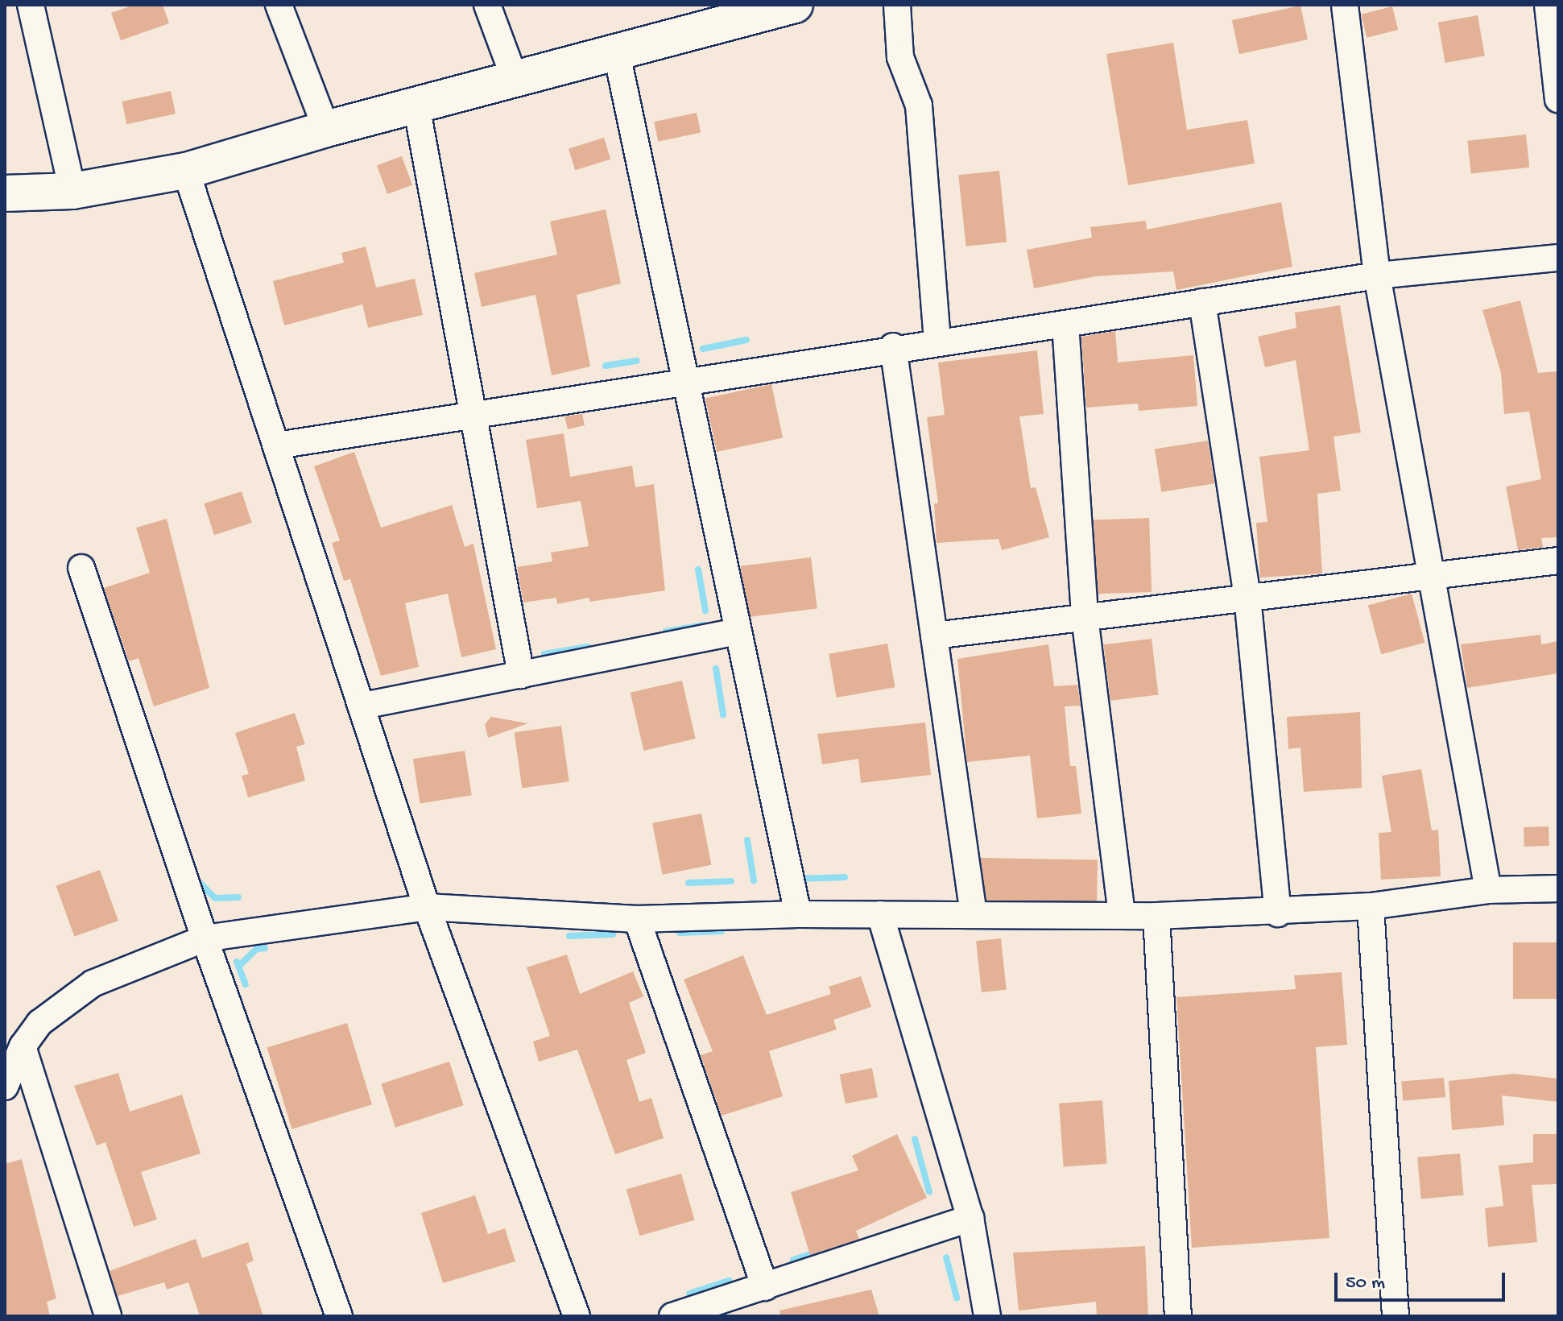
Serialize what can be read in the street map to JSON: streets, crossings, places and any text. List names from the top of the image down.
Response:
{
  "scale_bar": "50 m"
}
